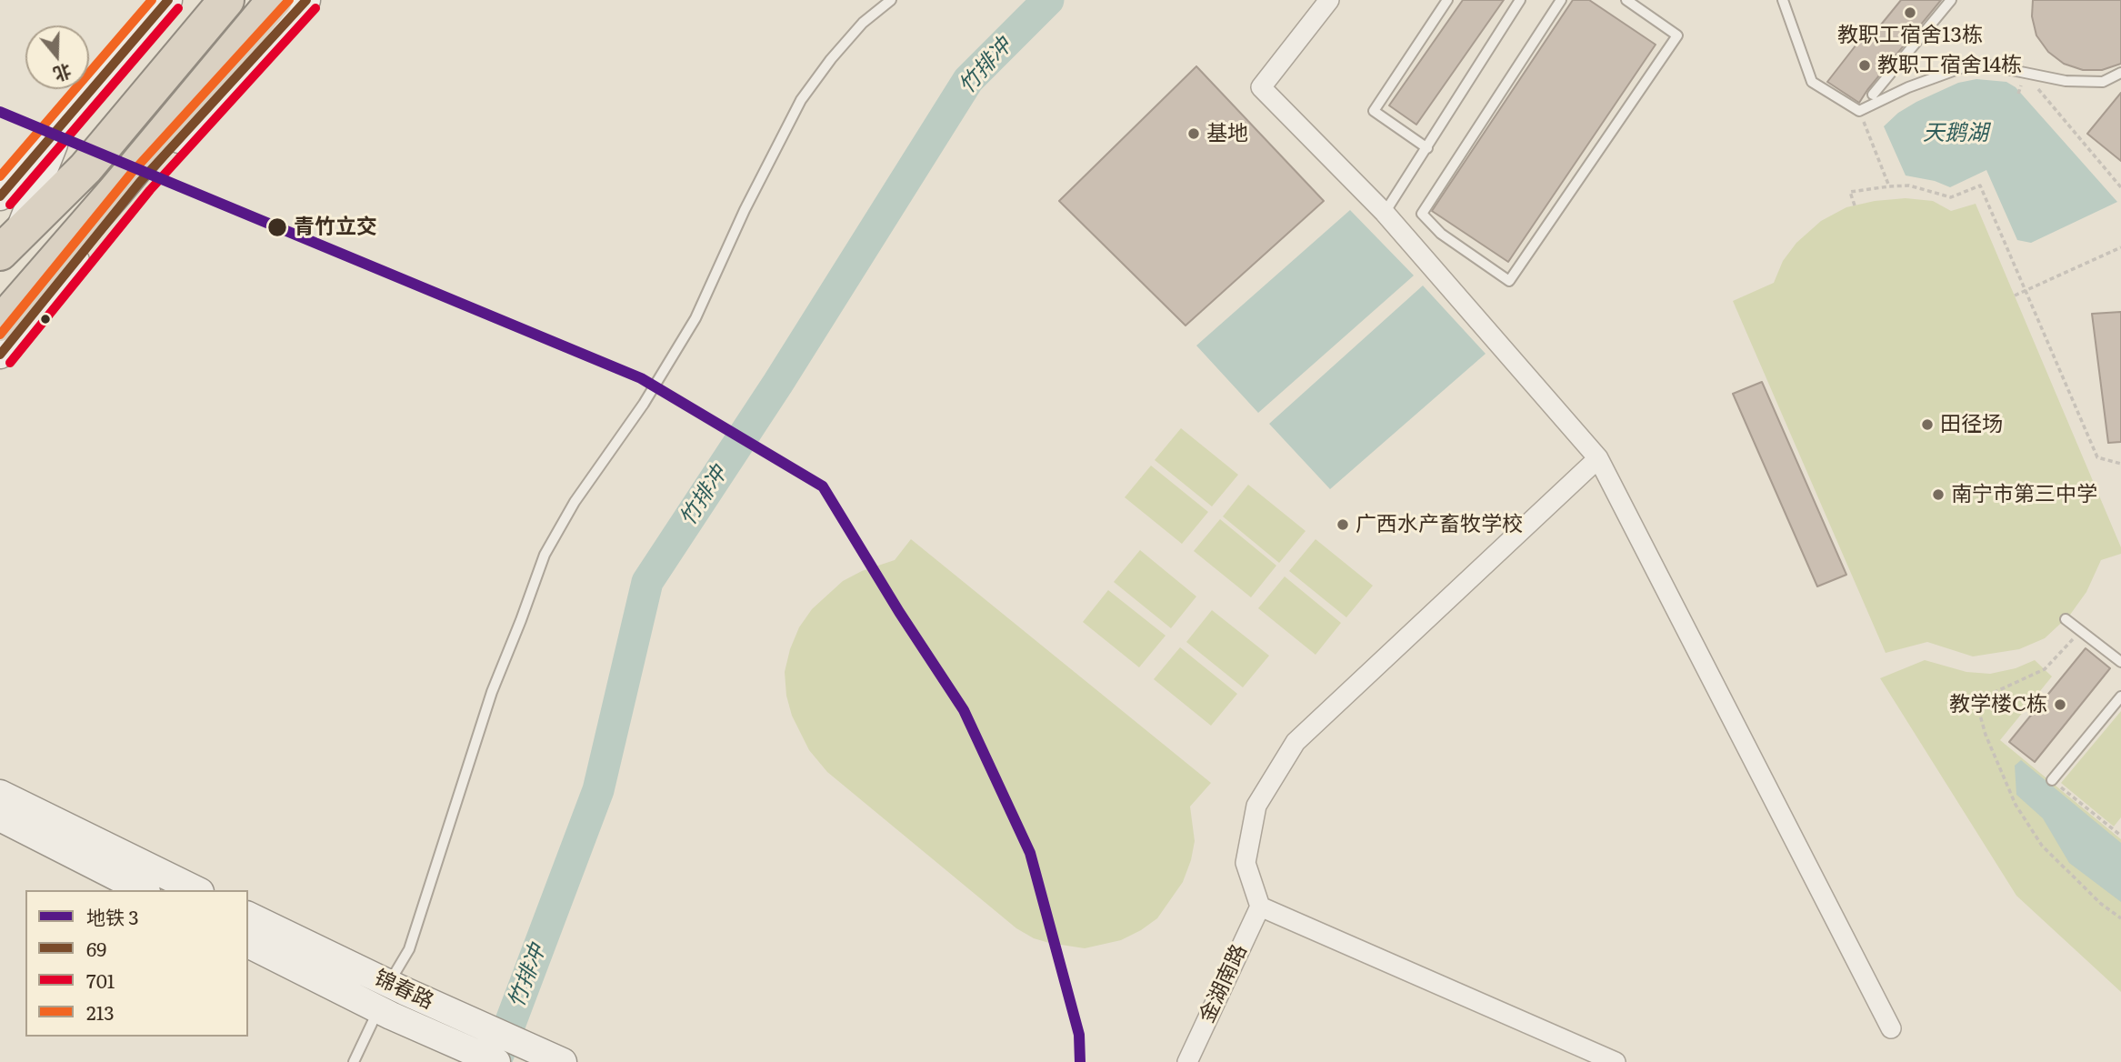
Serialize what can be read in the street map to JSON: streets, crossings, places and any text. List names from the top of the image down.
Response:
{
  "streets": {
    "main road": ["锦春路"],
    "street": ["金湖南路"]
  },
  "water": ["竹排冲", "天鹅湖"],
  "places": [
    "教职工宿舍13栋",
    "教职工宿舍14栋",
    "基地",
    "青竹立交",
    "田径场",
    "南宁市第三中学",
    "广西水产畜牧学校",
    "教学楼C栋"
  ],
  "lines": [
    "transit line 69",
    "transit line 213",
    "transit line 701",
    "metro line 3"
  ],
  "legend": [
    "地铁 3",
    "69",
    "701",
    "213"
  ],
  "north": "bottom"
}
